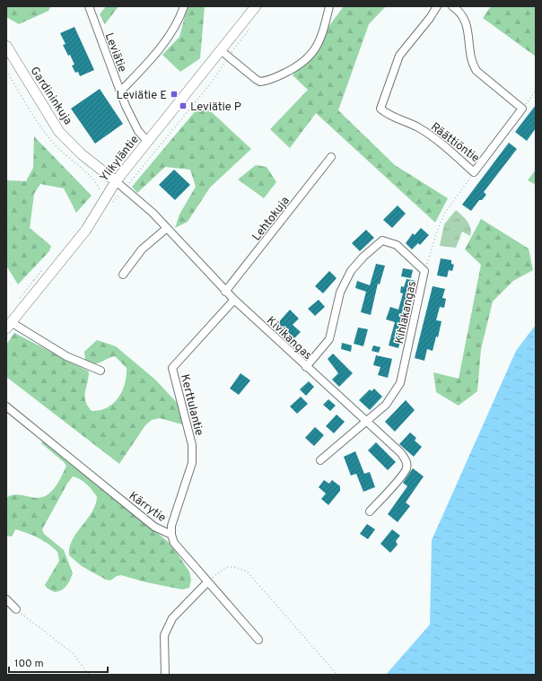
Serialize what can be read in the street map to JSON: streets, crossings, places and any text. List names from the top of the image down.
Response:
{
  "streets": {
    "main road": ["Gardininkuja", "Ylikyläntie"],
    "street": [
      "Leviätie",
      "Räättiöntie",
      "Lehtokuja",
      "Kihlakangas",
      "Kivikangas",
      "Kerttulantie",
      "Kärrytie"
    ]
  },
  "crossings": [
    ["Leviätie", "Ylikyläntie"],
    ["Gardininkuja", "Ylikyläntie"],
    ["Gardininkuja", "Kivikangas"],
    ["Ylikyläntie", "Kivikangas"],
    ["Lehtokuja", "Kivikangas"],
    ["Kihlakangas", "Kivikangas"],
    ["Kivikangas", "Kerttulantie"],
    ["Kerttulantie", "Kärrytie"]
  ],
  "places": {
    "transit": ["Leviätie E", "Leviätie P"]
  },
  "scale_bar": "100 m"
}
